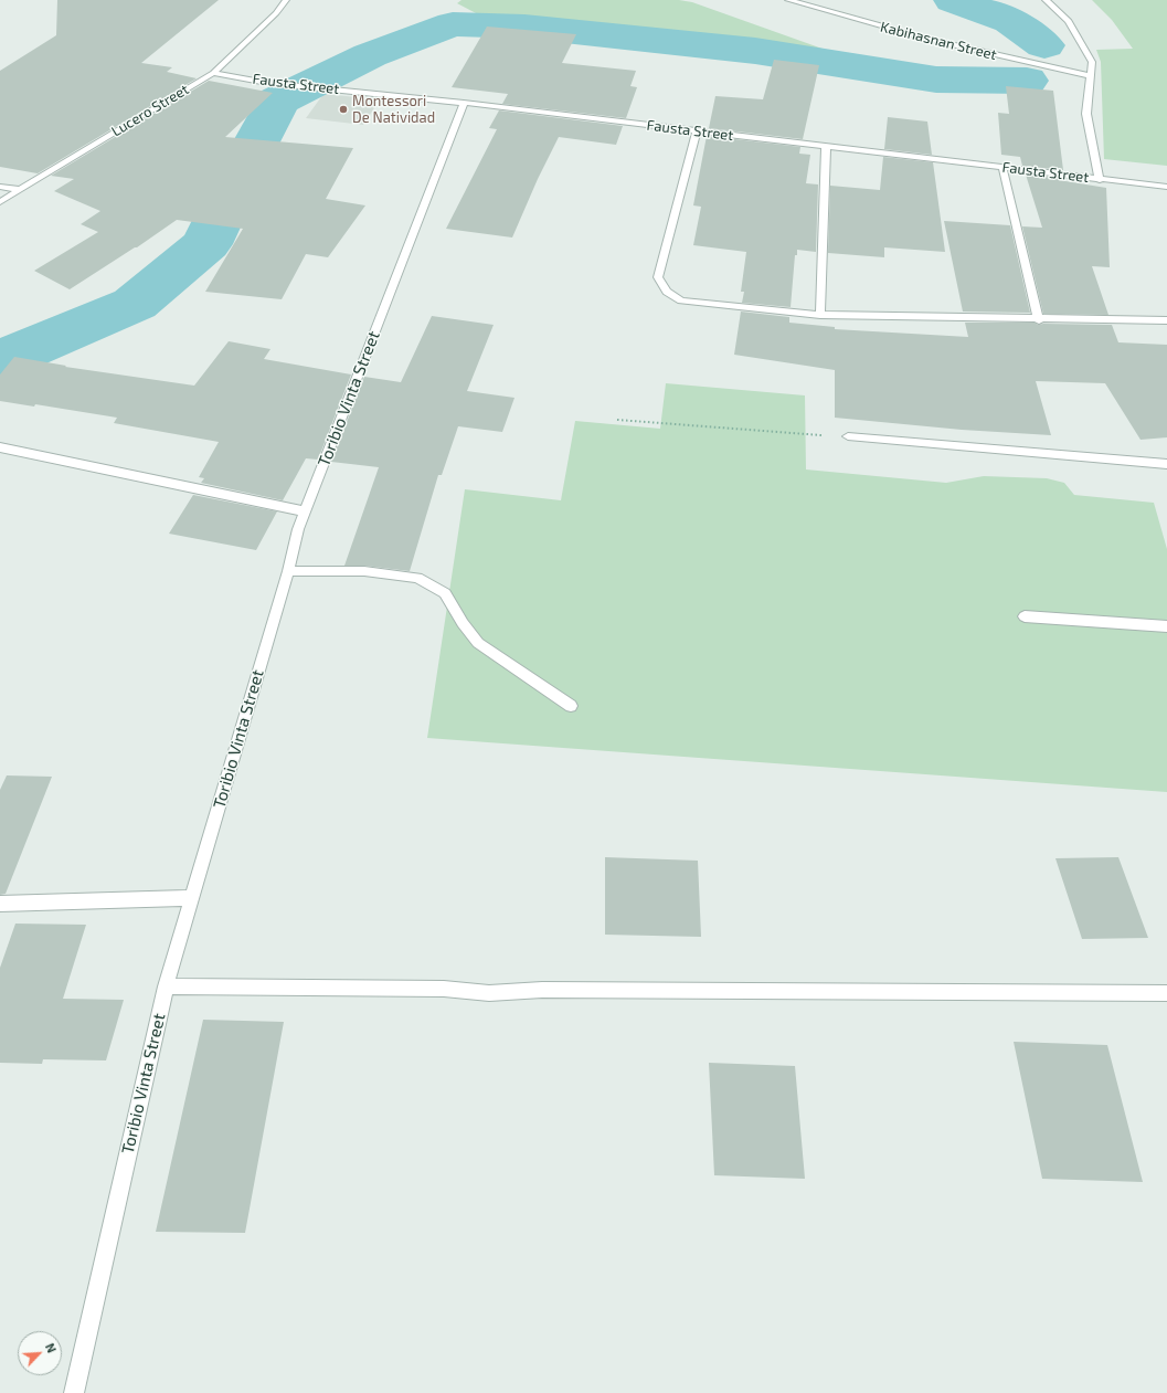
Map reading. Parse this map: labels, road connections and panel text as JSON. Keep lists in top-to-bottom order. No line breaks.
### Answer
{"streets":{"street":["Kabihasnan Street","Fausta Street","Lucero Street","Toribio Vinta Street"]},"crossings":[["Fausta Street","Lucero Street"],["Fausta Street","Toribio Vinta Street"]],"places":["Montessori De Natividad"],"north":"top right"}
